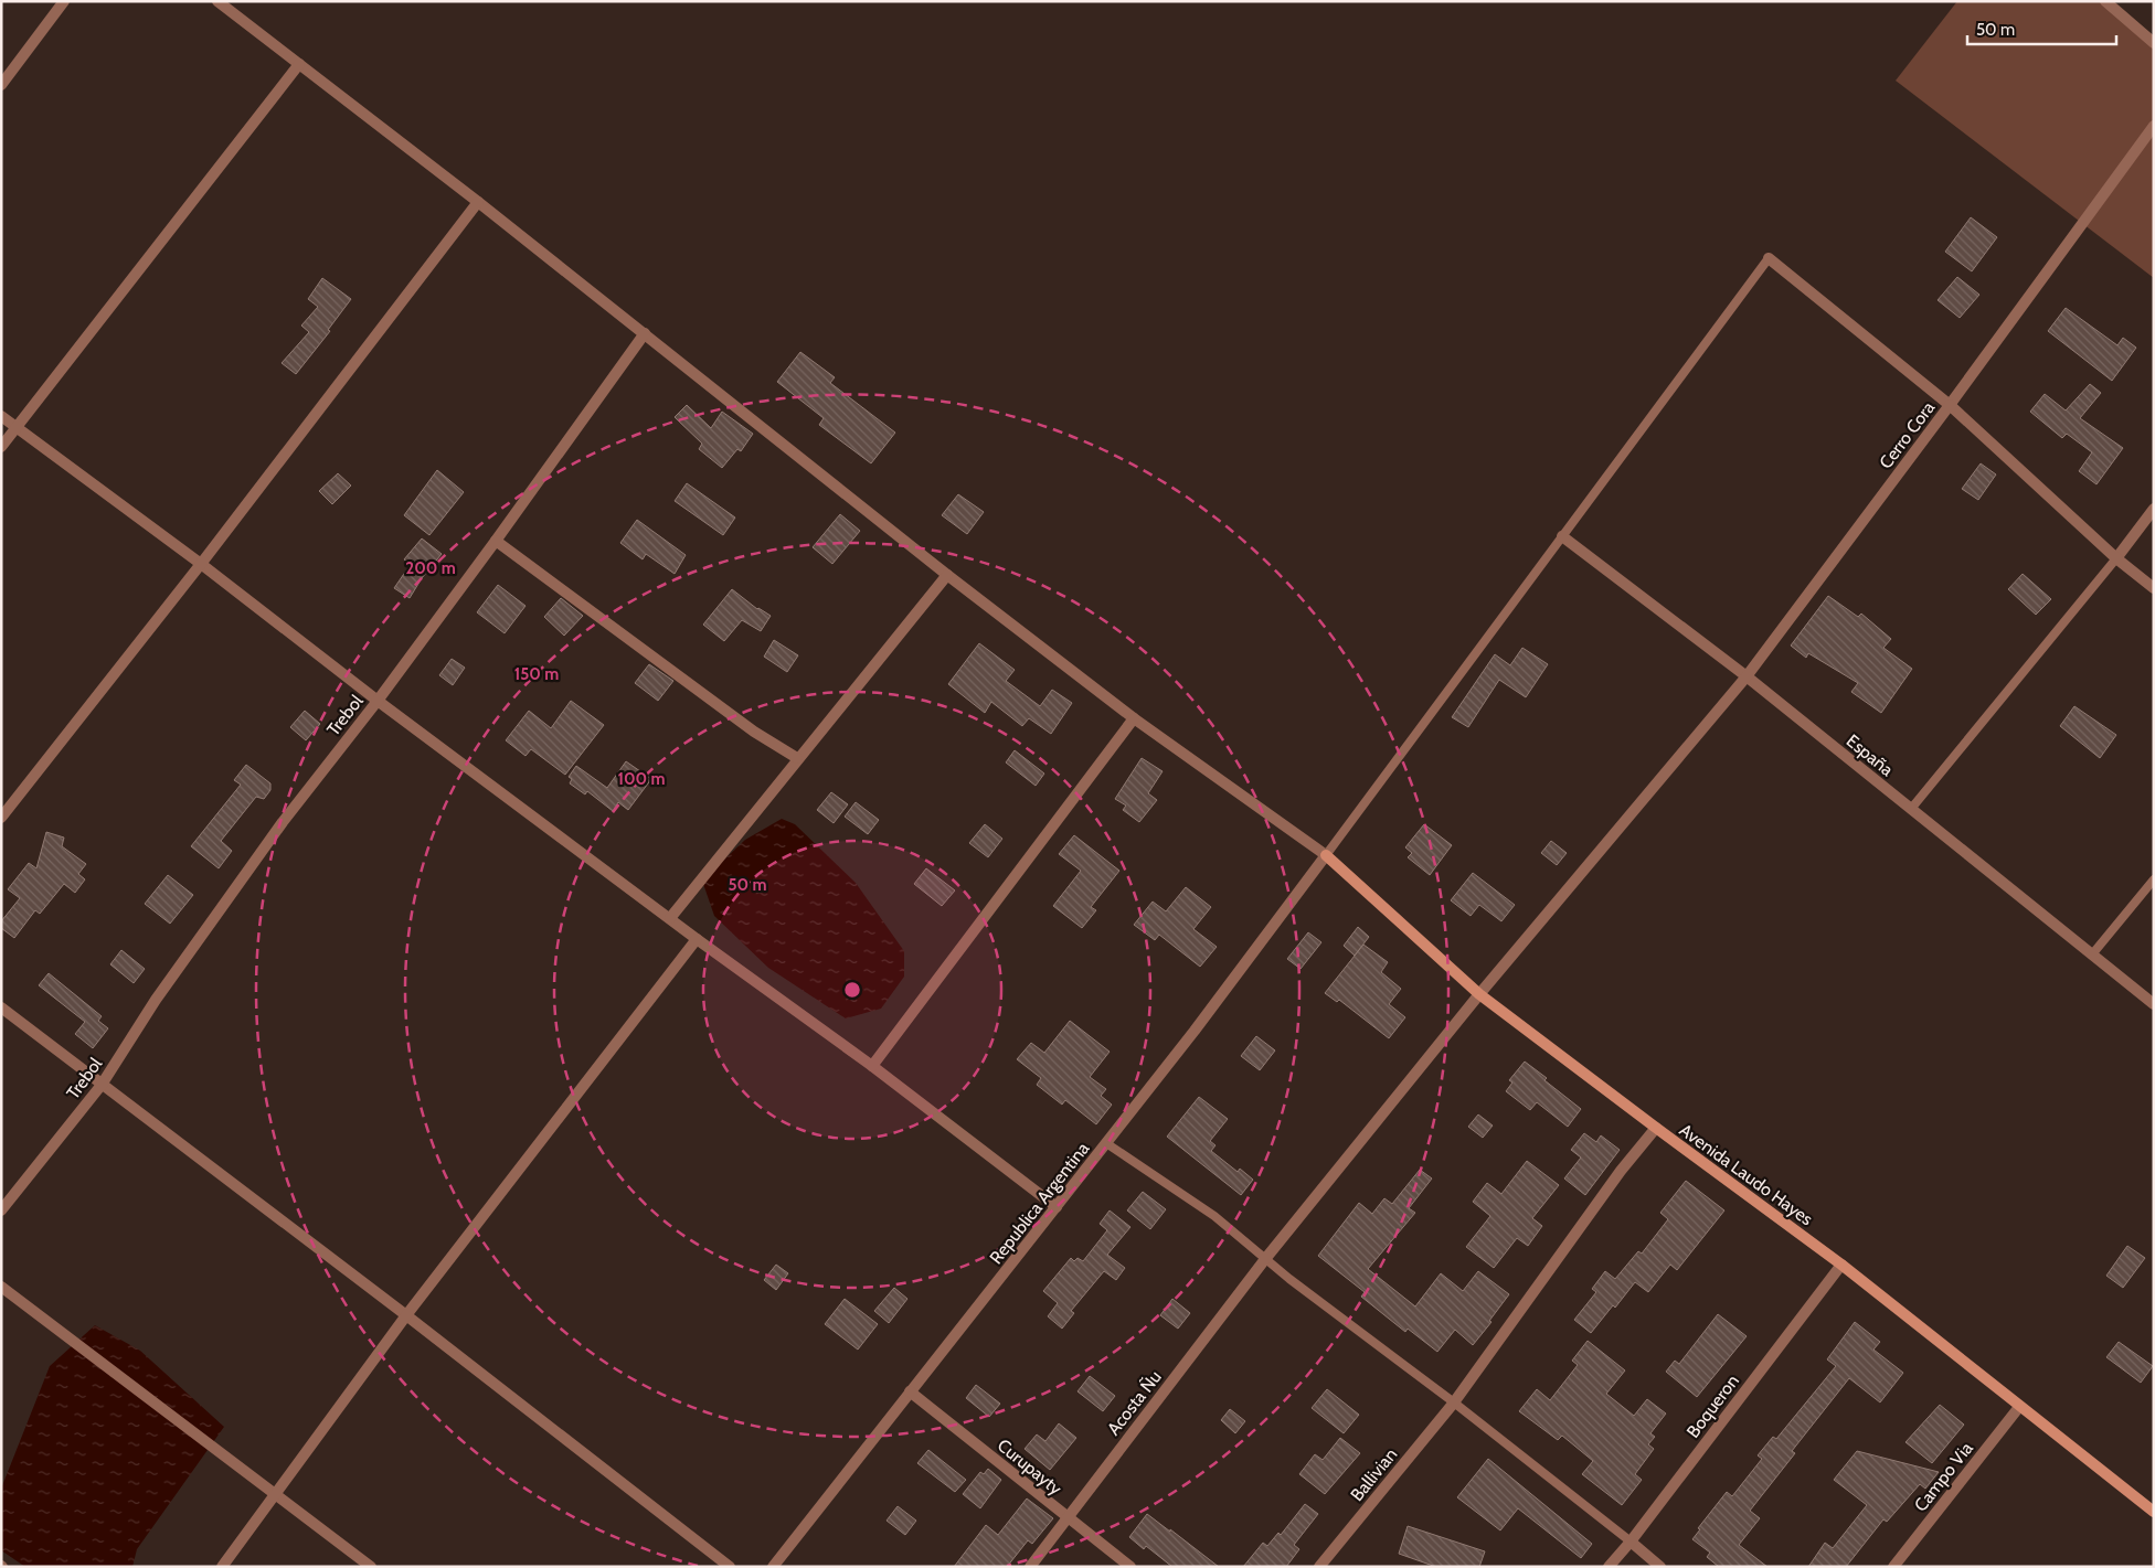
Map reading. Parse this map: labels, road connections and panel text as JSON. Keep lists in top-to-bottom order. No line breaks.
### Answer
{"streets":{"street":["Cerro Cora","Trebol","España","Avenida Laudo Hayes","Republica Argentina","Acosta Ñu","Boqueron","Curupayty","Ballivian","Campo Via"]},"crossings":[["Cerro Cora","España"],["Cerro Cora","Avenida Laudo Hayes"],["Cerro Cora","Acosta Ñu"],["Avenida Laudo Hayes","Republica Argentina"],["Avenida Laudo Hayes","Acosta Ñu"],["Avenida Laudo Hayes","Boqueron"],["Avenida Laudo Hayes","Ballivian"],["Avenida Laudo Hayes","Campo Via"],["Republica Argentina","Curupayty"],["Acosta Ñu","Curupayty"]],"scale_bar":"50 m","rings":["200 m","150 m","100 m","50 m"]}
